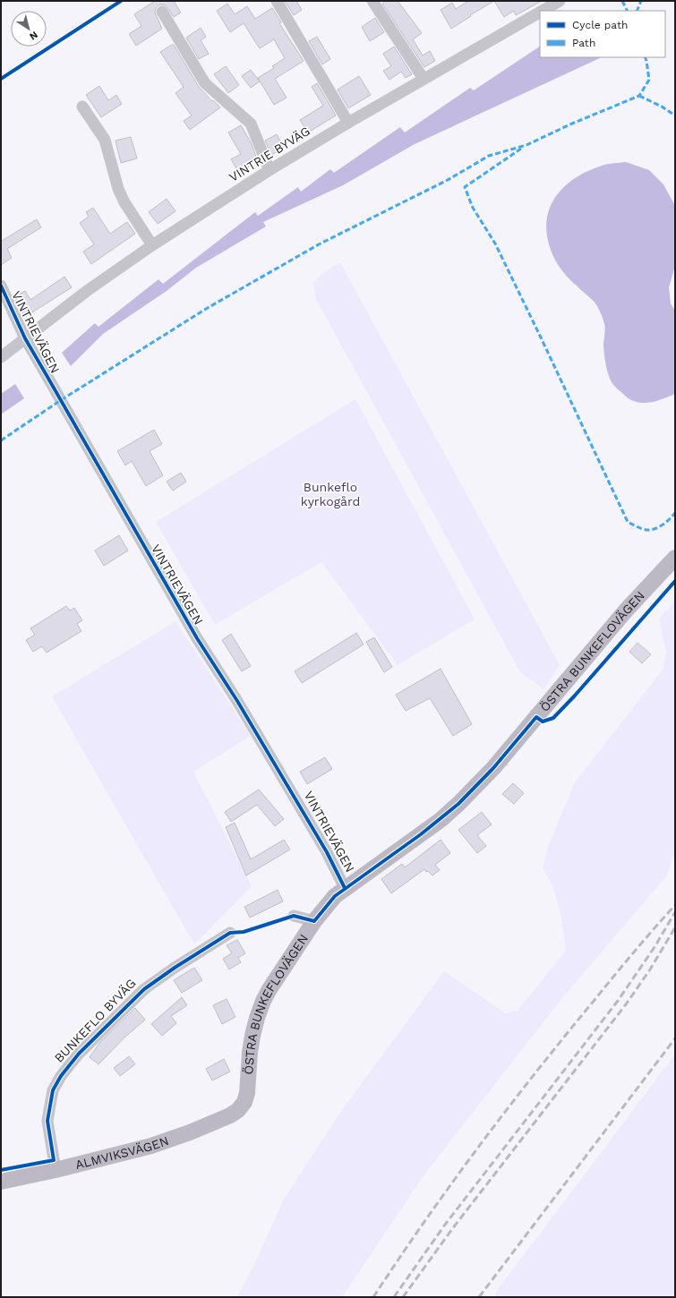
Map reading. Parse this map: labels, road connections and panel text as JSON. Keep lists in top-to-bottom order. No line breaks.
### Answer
{"streets":{"street":["VINTRIE BYVÄG","VINTRIEVÄGEN","ÖSTRA BUNKEFLOVÄGEN","BUNKEFLO BYVÄG","ALMVIKSVÄGEN"]},"crossings":[["VINTRIE BYVÄG","VINTRIEVÄGEN"],["VINTRIEVÄGEN","ÖSTRA BUNKEFLOVÄGEN"],["ÖSTRA BUNKEFLOVÄGEN","ALMVIKSVÄGEN"],["BUNKEFLO BYVÄG","ALMVIKSVÄGEN"]],"parks":["Bunkeflo kyrkogård"],"legend":["Cycle path","Path"],"north":"bottom right"}
